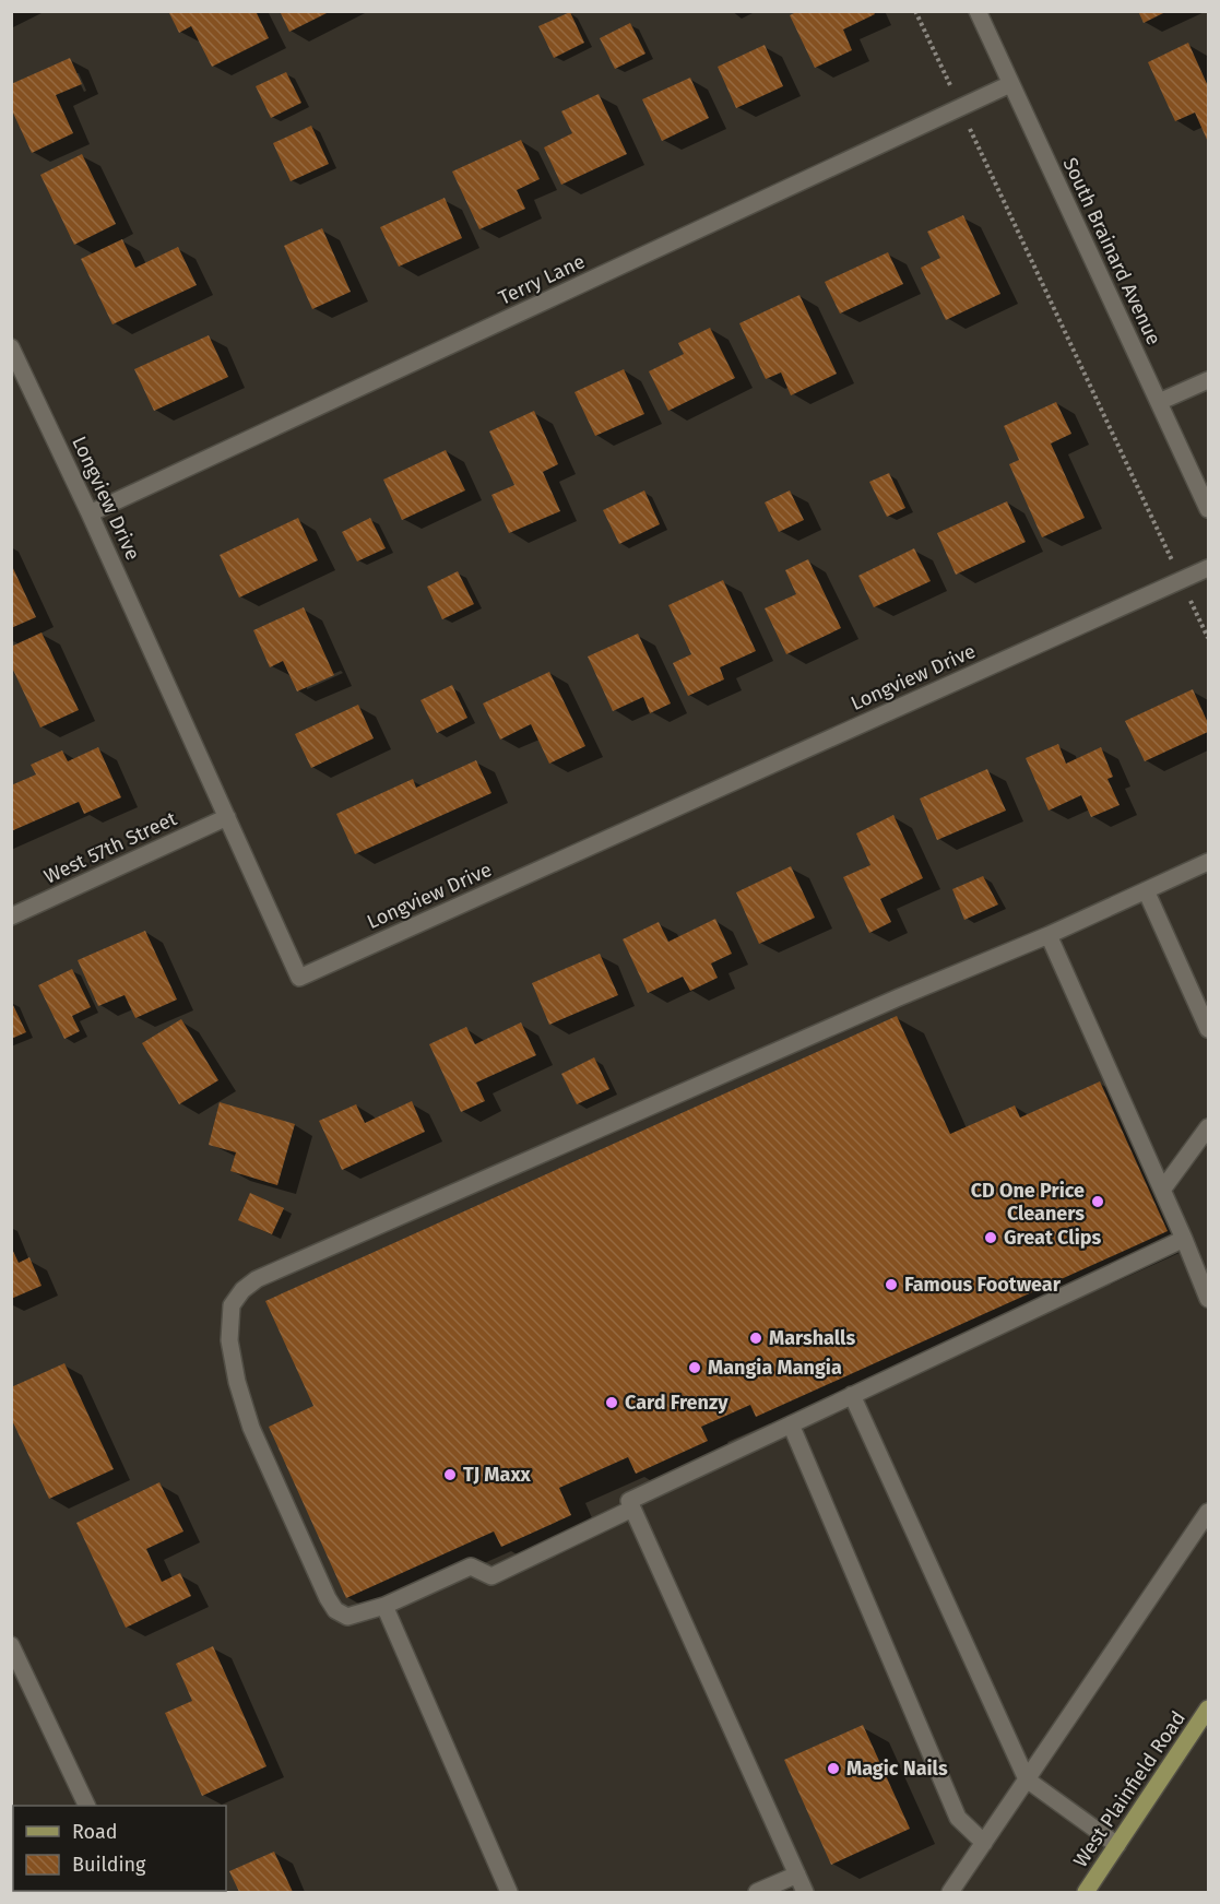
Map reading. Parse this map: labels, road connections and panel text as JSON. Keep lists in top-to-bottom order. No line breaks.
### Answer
{"streets":{"main road":["West Plainfield Road"],"street":["South Brainard Avenue","Terry Lane","Longview Drive","West 57th Street"]},"crossings":[["South Brainard Avenue","Terry Lane"],["Terry Lane","Longview Drive"],["Longview Drive","West 57th Street"]],"places":["CD One Price Cleaners","Great Clips","Famous Footwear","Marshalls","Mangia Mangia","Card Frenzy","TJ Maxx","Magic Nails"],"legend":["Road","Building"]}
